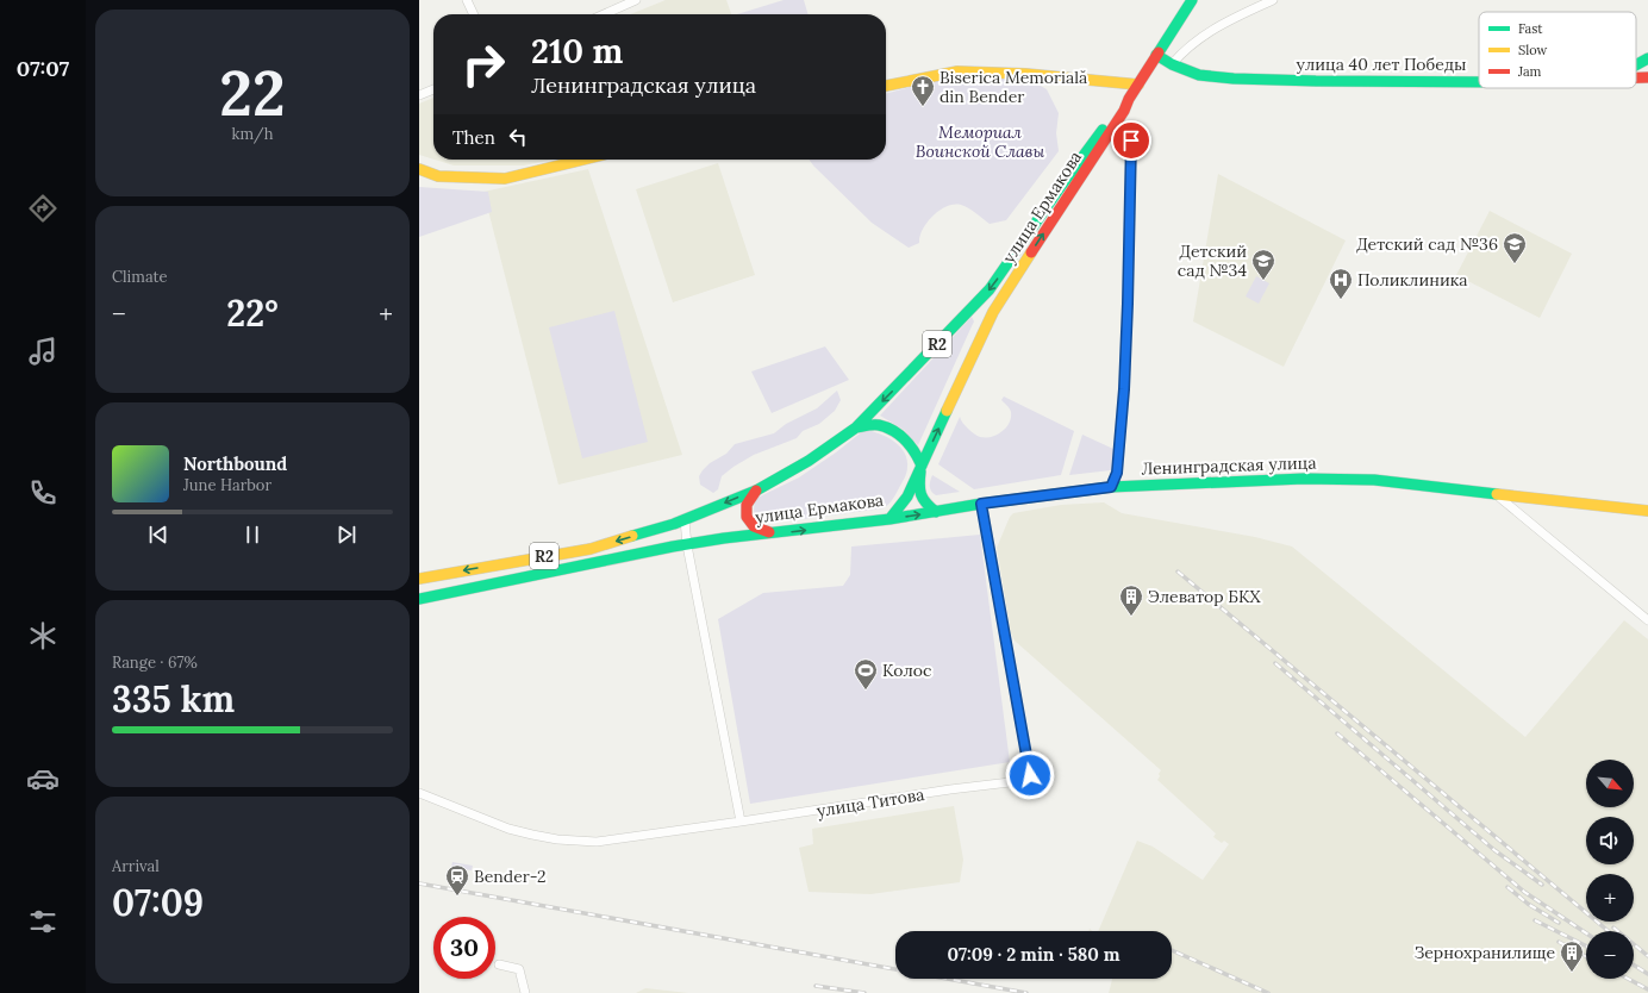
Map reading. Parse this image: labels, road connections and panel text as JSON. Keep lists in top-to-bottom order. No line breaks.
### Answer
{"streets":{"main road":["улица 40 лет Победы","улица Ермакова","R2","Ленинградская улица"],"street":["улица Титова"]},"crossings":[["улица 40 лет Победы","улица Ермакова"],["улица Ермакова","Ленинградская улица"],["Ленинградская улица","улица Титова"]],"parks":["Мемориал Воинской Славы"],"places":{"church":["Biserica Memorială din Bender"],"school or university":["Детский сад №36","Детский сад №34"],"hospital":["Поликлиника"],"building":["Элеватор БКХ","Зернохранилище"],"sports":["Колос"],"station":["Bender-2"]},"legend":["Fast","Slow","Jam"],"north":"bottom right","page":{"tabs":"07:07","tile":[["22","km/h"],"Climate",["Range · 67%","335 km"],["Arrival","07:09"]],"turn":["210 m","Ленинградская улица"],"then":"Then","heat":["−","22°","+"],"song":["Northbound","June Harbor"],"map_buttons":["+","−"],"limit":"30","trip":"07:09 · 2 min · 580 m"}}
